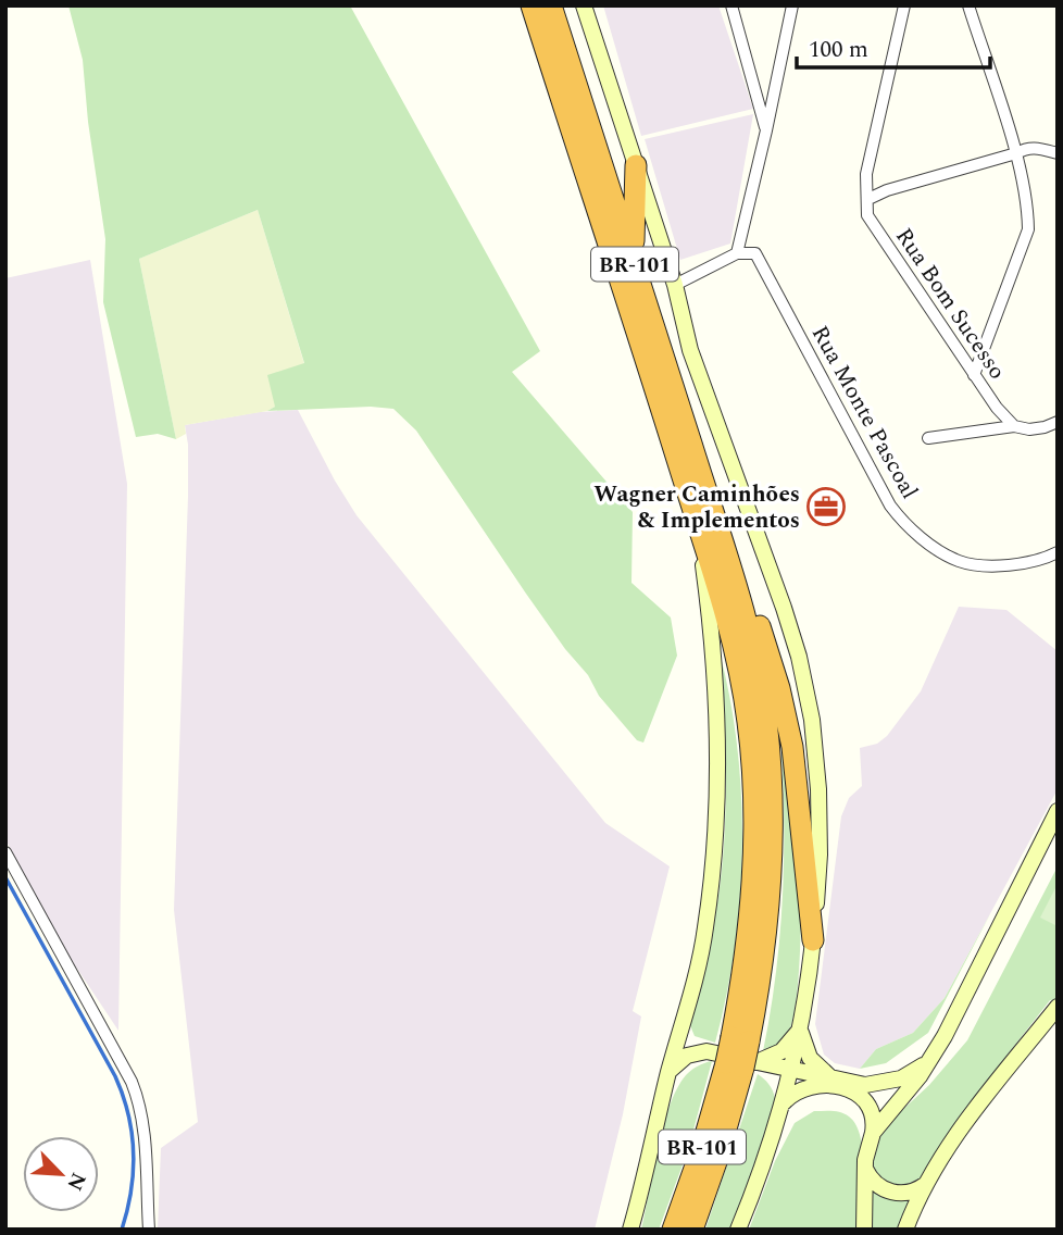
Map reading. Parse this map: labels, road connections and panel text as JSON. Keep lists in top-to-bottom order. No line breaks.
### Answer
{"streets":{"highway":["BR-101"],"street":["Rua Bom Sucesso","Rua Monte Pascoal"]},"places":{"office":["Wagner Caminhões & Implementos"]},"scale_bar":"100 m","north":"bottom right"}
